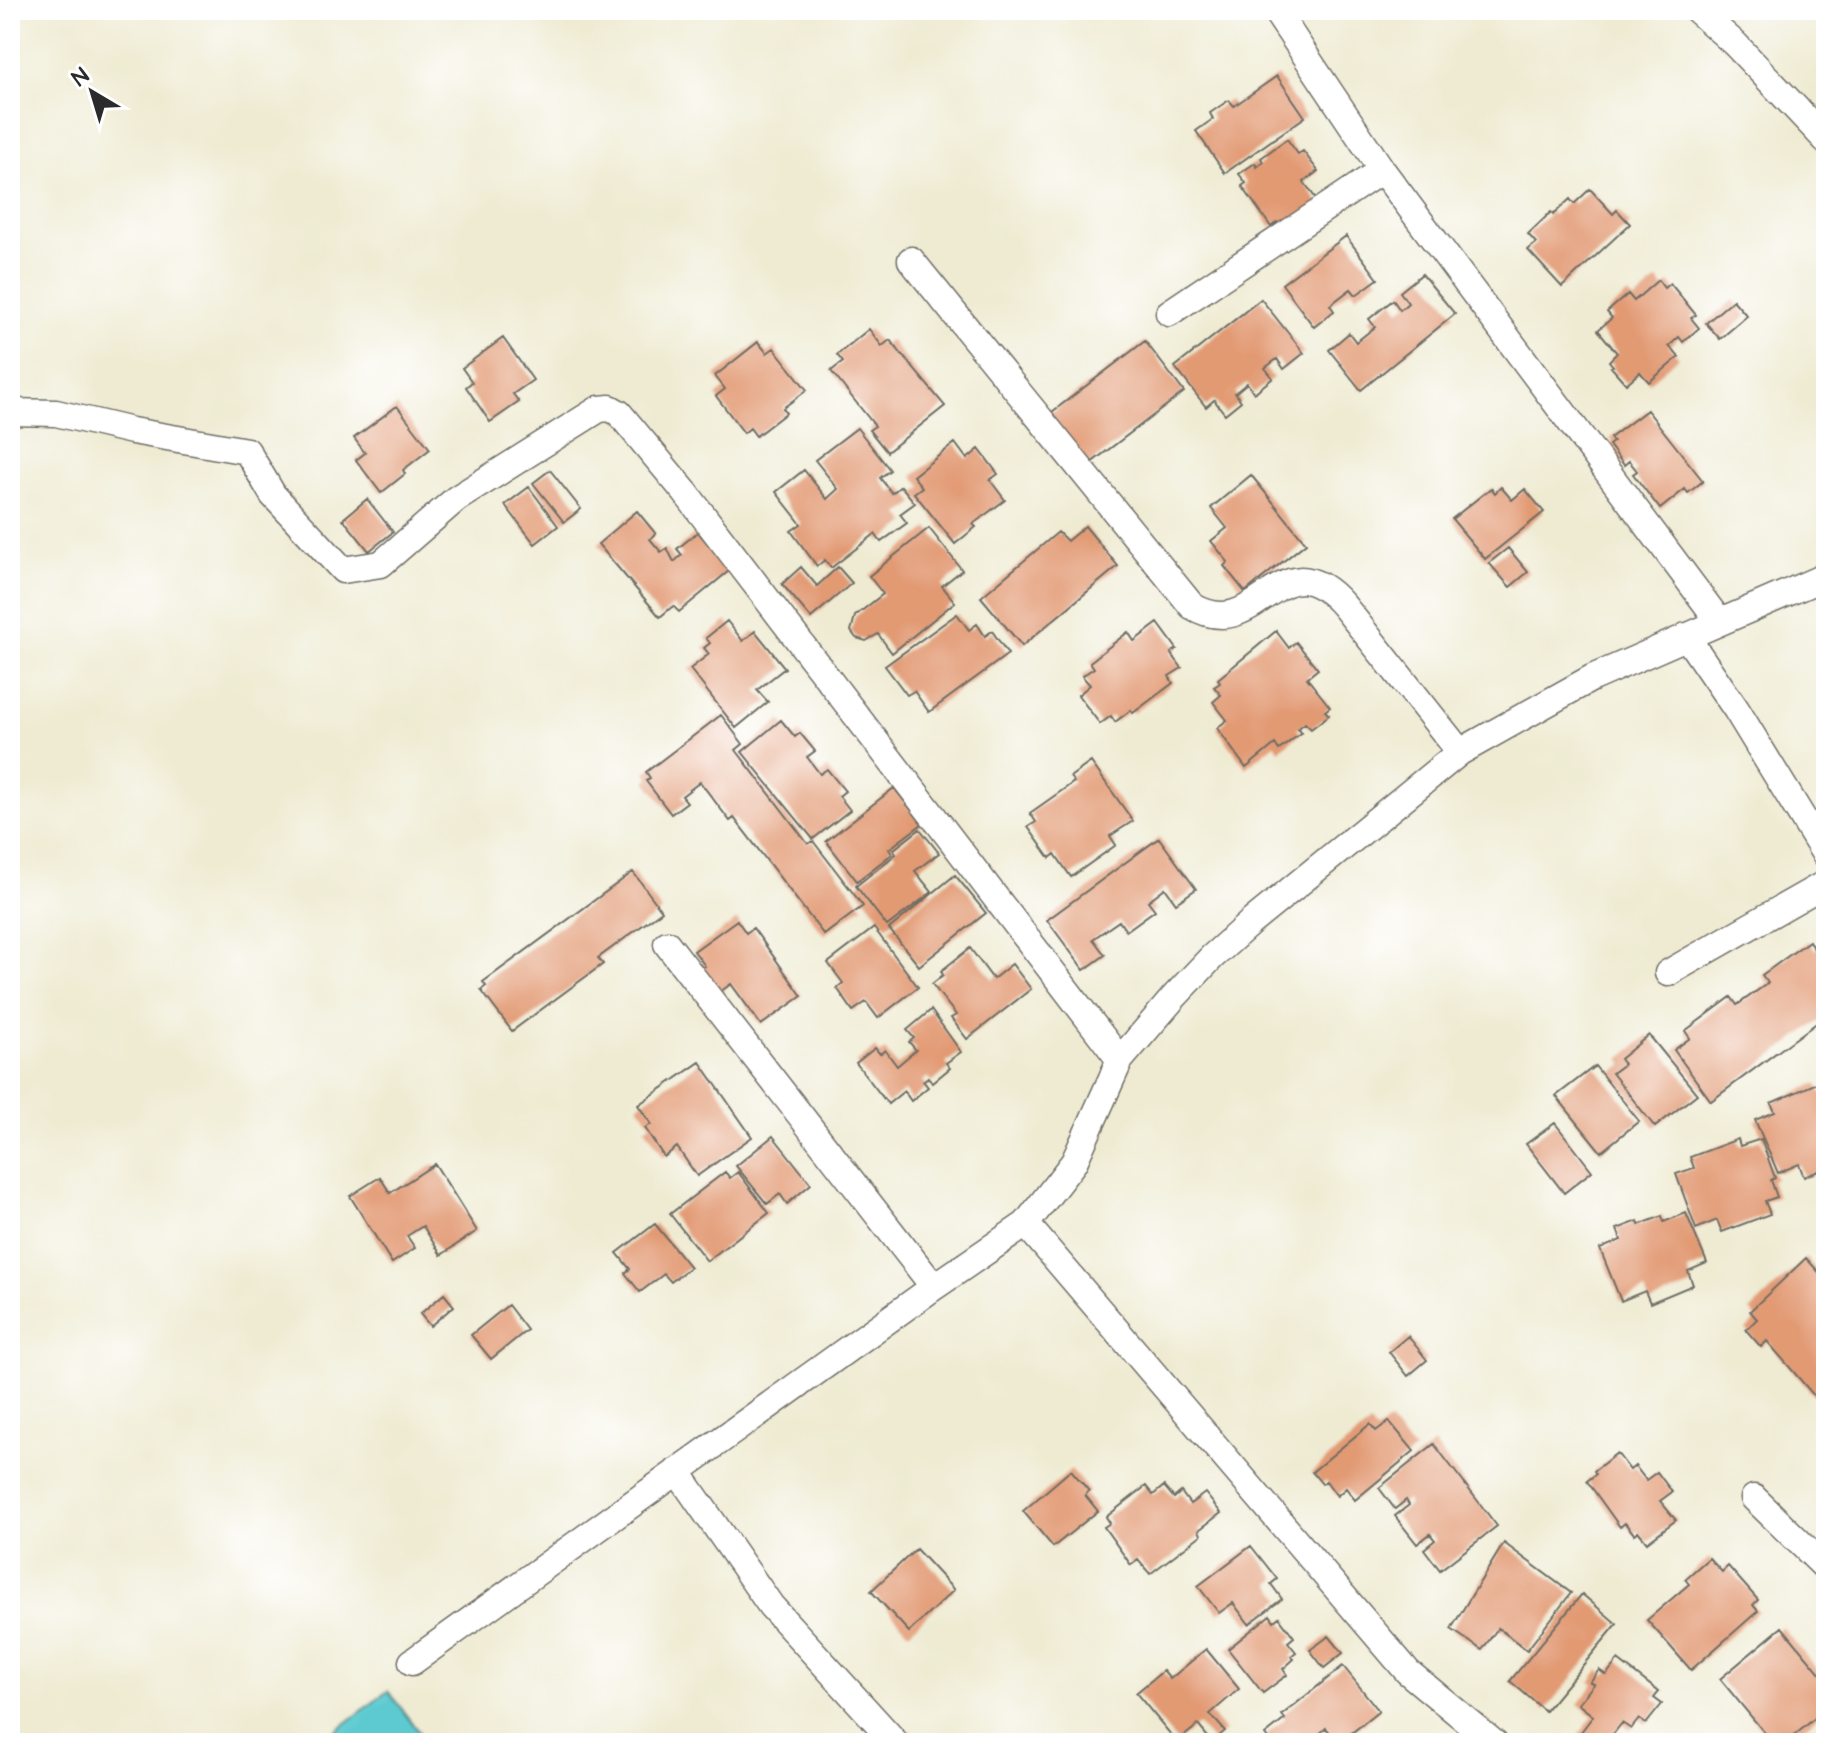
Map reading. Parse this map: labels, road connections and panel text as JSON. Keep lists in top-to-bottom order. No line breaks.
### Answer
{"north":"top left"}
